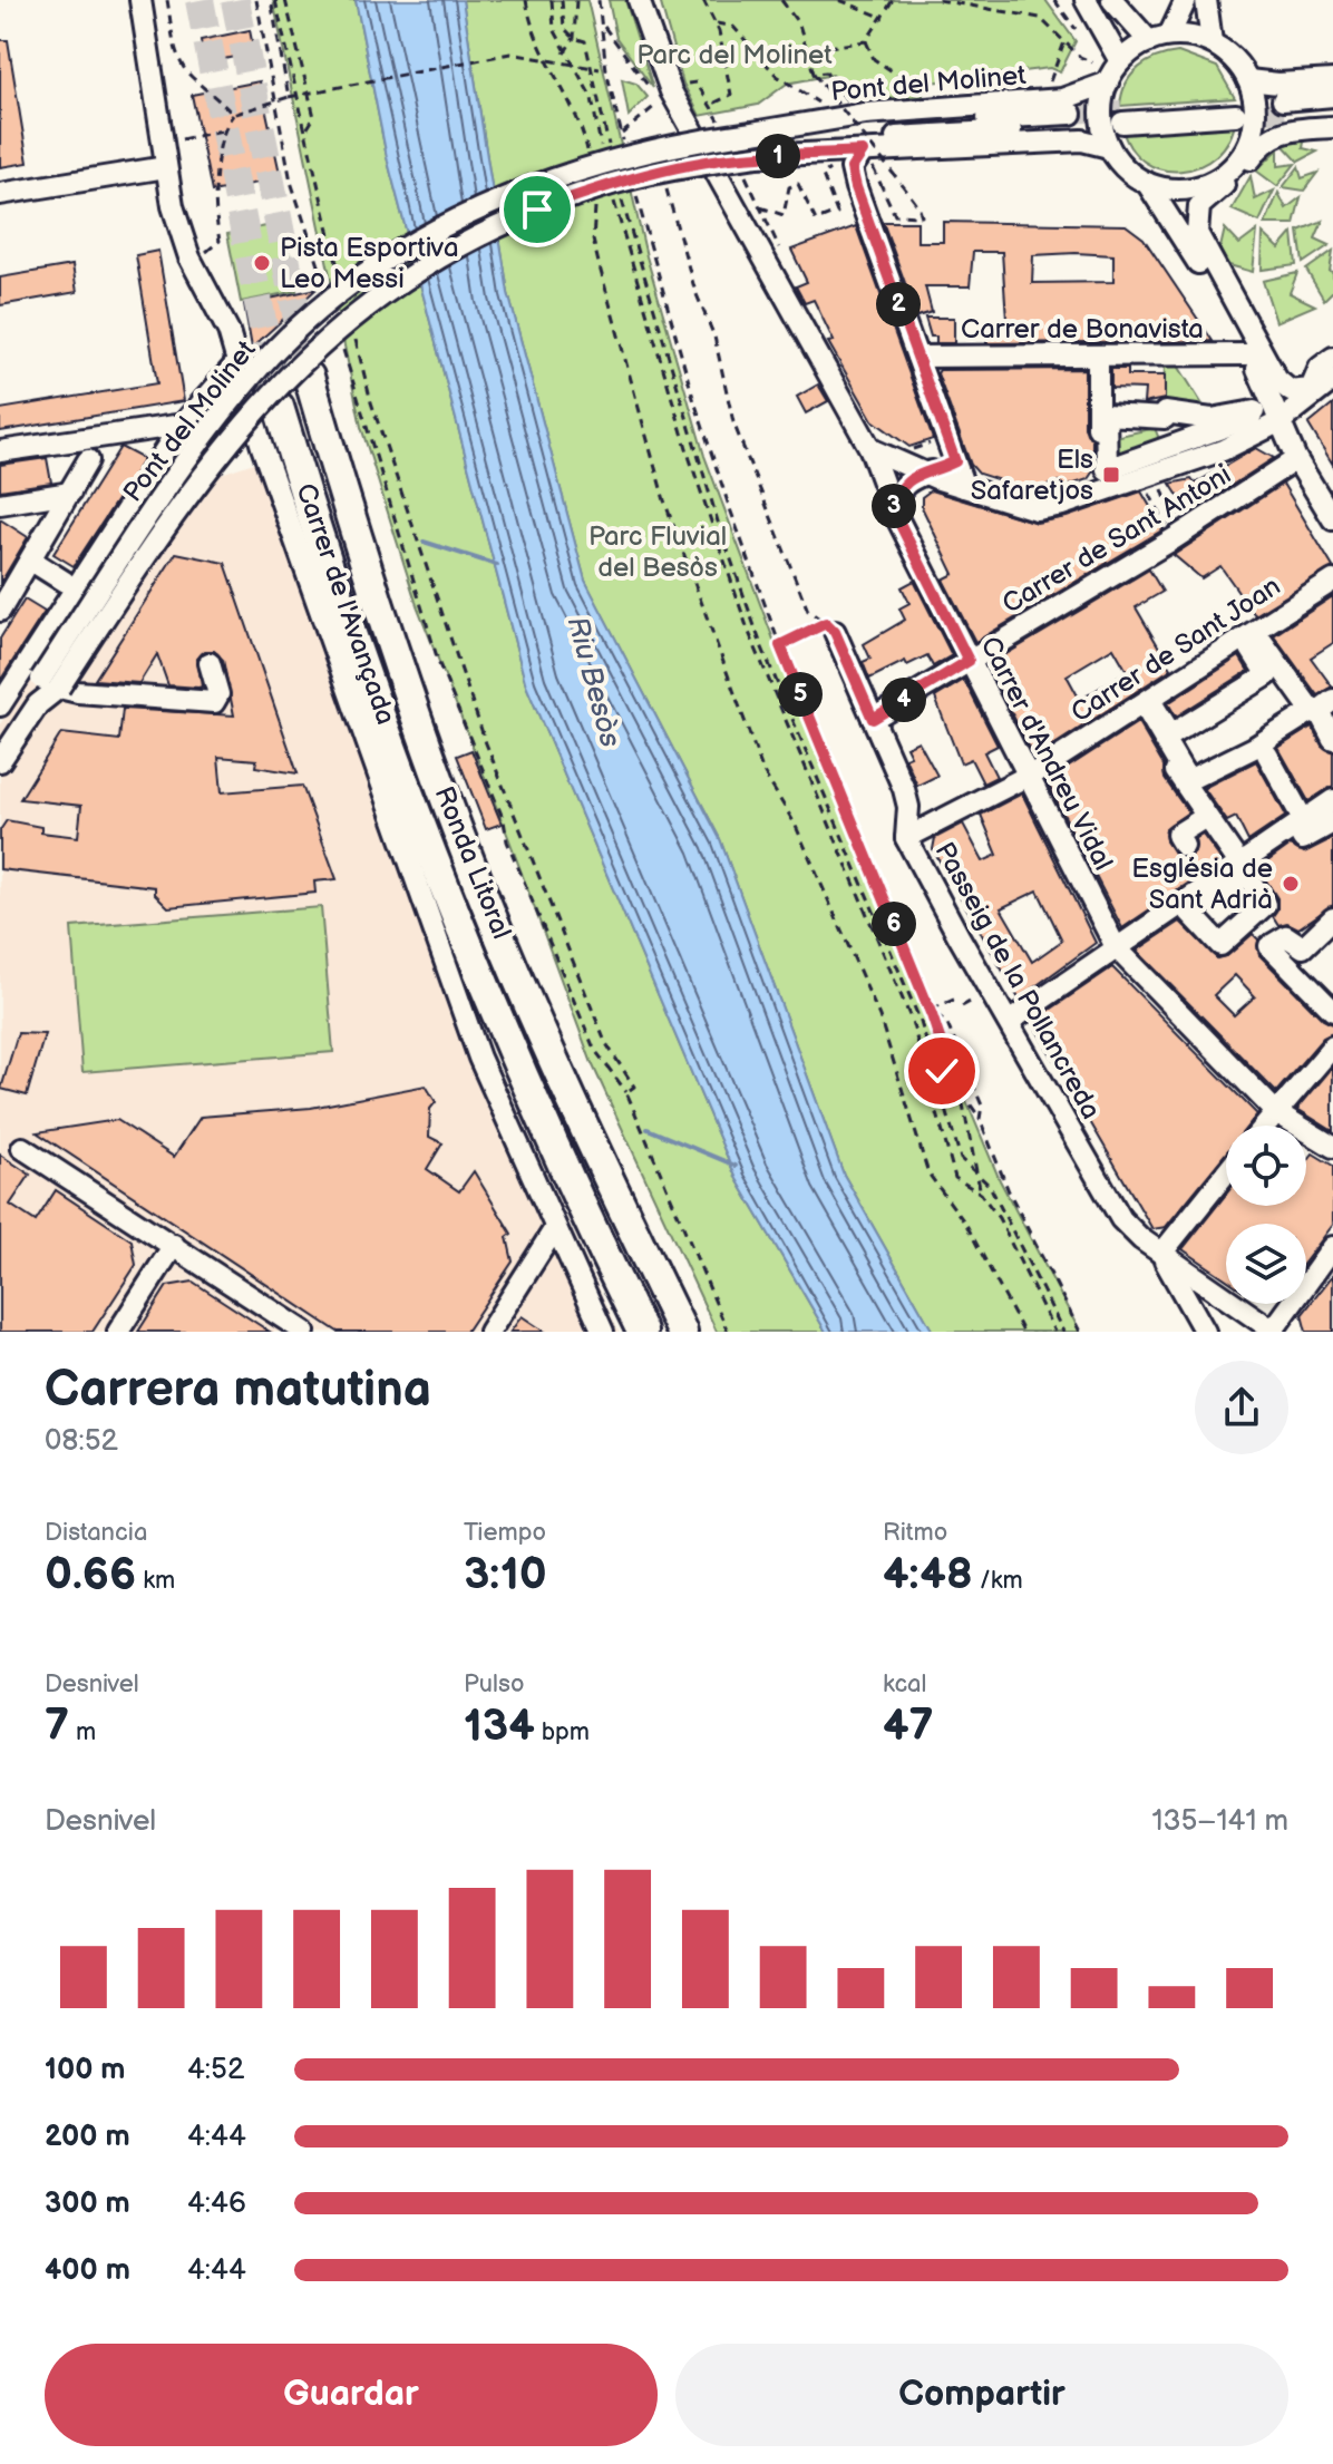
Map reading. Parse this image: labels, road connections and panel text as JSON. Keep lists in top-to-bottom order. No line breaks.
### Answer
{"streets":{"highway":["Ronda Litoral"],"street":["Pont del Molinet","Carrer de Bonavista","Carrer de Sant Antoni","Carrer de l'Avançada","Carrer de Sant Joan","Carrer d'Andreu Vidal","Passeig de la Pollancreda"]},"crossings":[["Carrer de Sant Antoni","Carrer d'Andreu Vidal"],["Carrer de Sant Antoni","Passeig de la Pollancreda"],["Carrer de Sant Joan","Carrer d'Andreu Vidal"],["Carrer de Sant Joan","Passeig de la Pollancreda"]],"water":["Riu Besòs"],"parks":["Parc del Molinet","Parc Fluvial del Besòs"],"places":{"other":["Pista Esportiva Leo Messi","Església de Sant Adrià"],"transit":["Els Safaretjos"]},"page":{"pins":["1","2","3","5","4","6"],"heading":["Carrera matutina","08:52"],"stats":[["Distancia","0.66 km"],["Tiempo","3:10"],["Ritmo","4:48 /km"],["Desnivel","7 m"],["Pulso","134 bpm"],["kcal","47"]],"chart":["Desnivel","135–141 m"],"list":[{"name":"100 m","note":"4:52"},{"name":"200 m","note":"4:44"},{"name":"300 m","note":"4:46"},{"name":"400 m","note":"4:44"}],"buttons":["Guardar","Compartir"]}}
